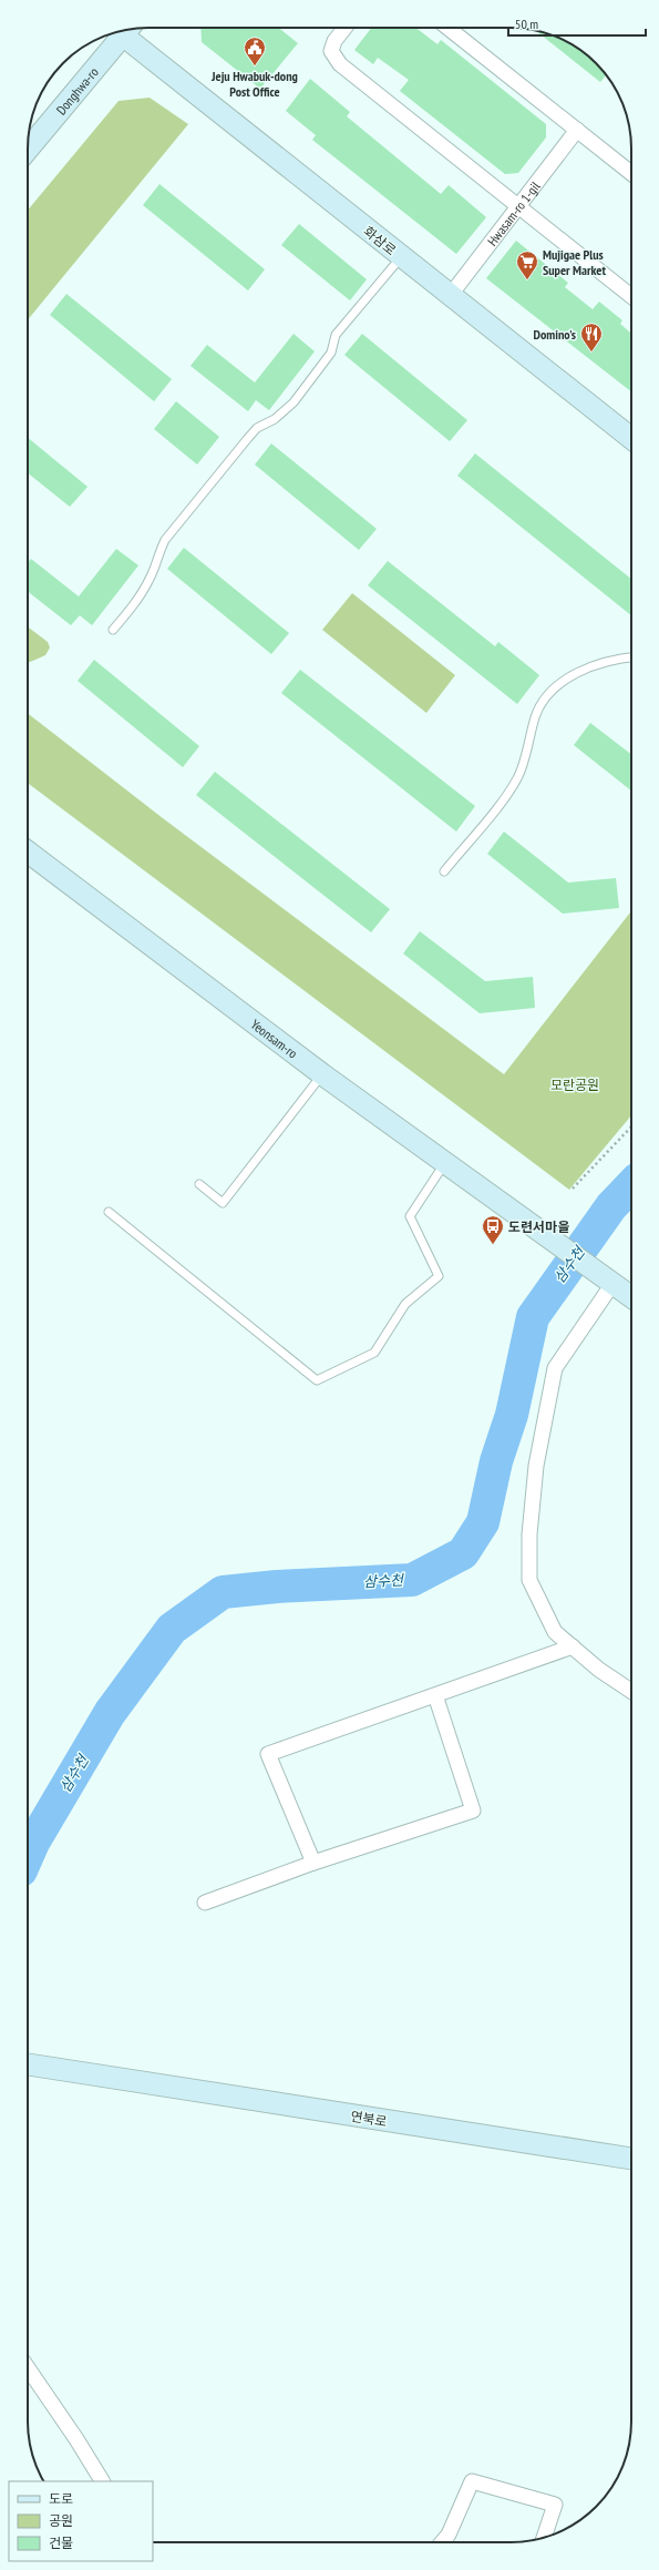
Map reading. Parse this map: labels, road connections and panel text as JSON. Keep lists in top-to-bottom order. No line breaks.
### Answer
{"streets":{"main road":["Donghwa-ro","화삼로","Yeonsam-ro","연북로"],"street":["Hwasam-ro 1-gil"]},"crossings":[["Hwasam-ro 1-gil","화삼로"]],"water":["삼수천"],"parks":["모란공원"],"places":{"public building":["Jeju Hwabuk-dong Post Office"],"supermarket":["Mujigae Plus Super Market"],"restaurant":["Domino's"],"bus stop":["도련서마을"]},"legend":["도로","공원","건물"],"scale_bar":"50 m"}
